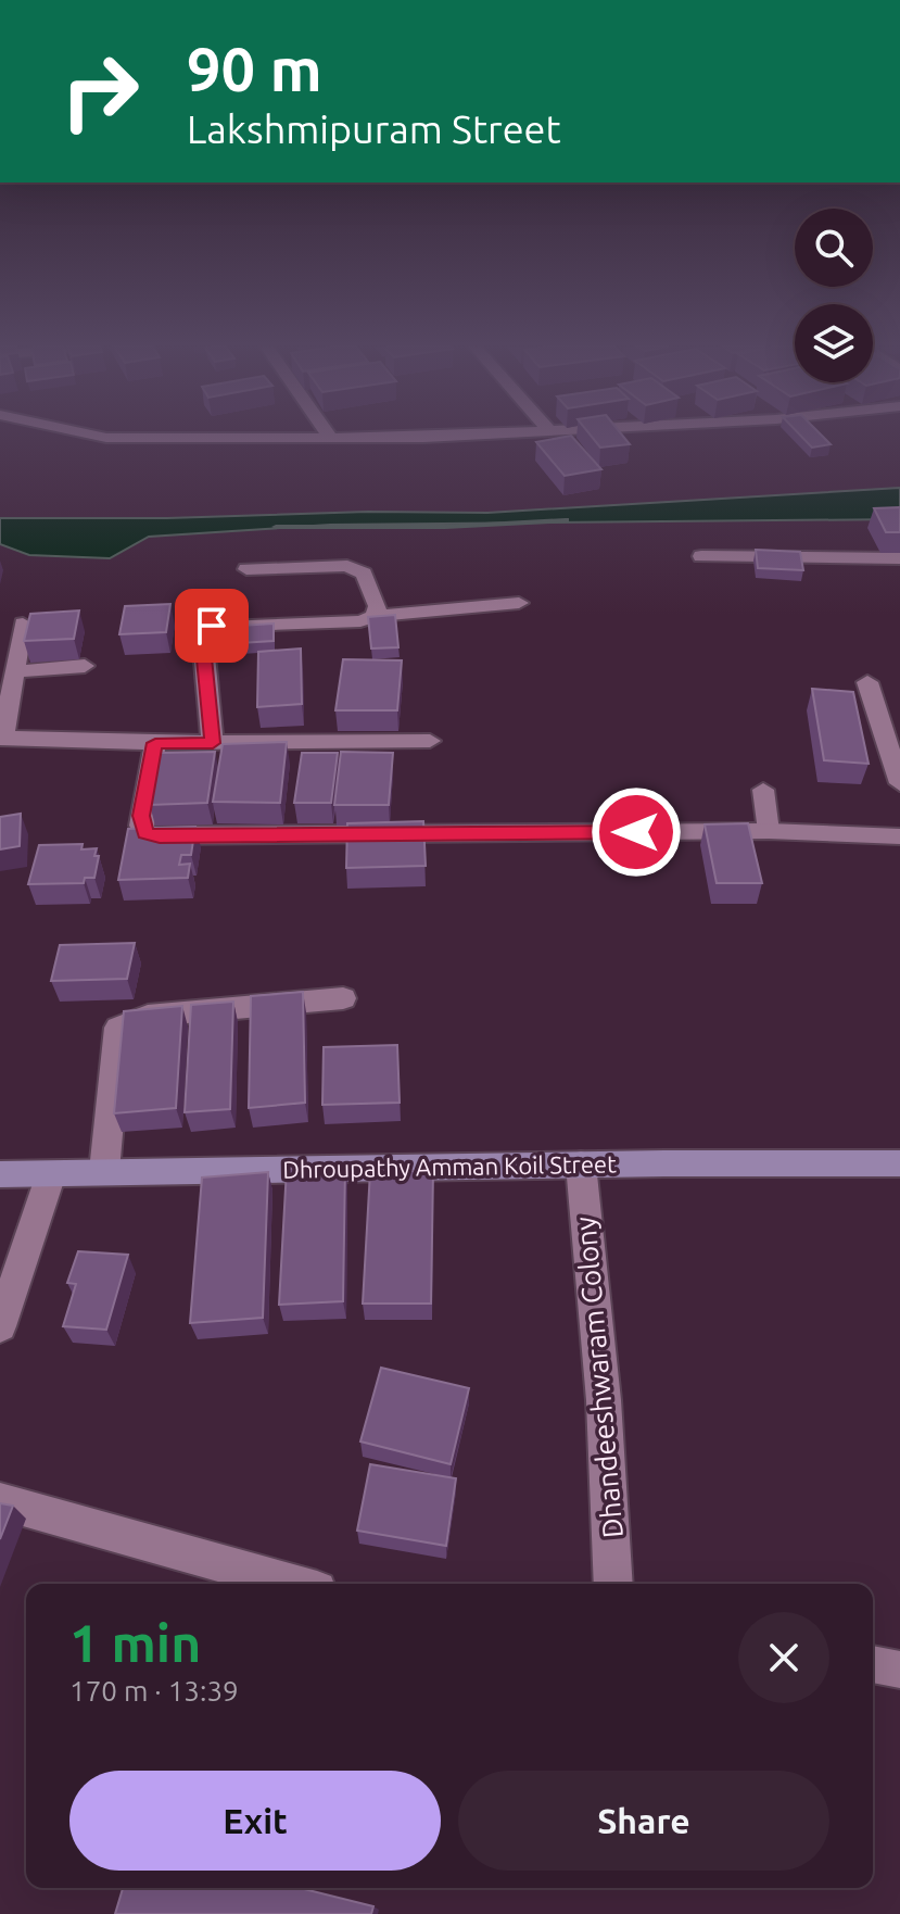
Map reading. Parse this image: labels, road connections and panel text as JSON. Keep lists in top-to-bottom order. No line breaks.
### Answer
{"streets":{"street":["Dhroupathy Amman Koil Street","Dhandeeshwaram Colony"]},"crossings":[["Dhroupathy Amman Koil Street","Dhandeeshwaram Colony"]],"page":{"turn":["90 m","Lakshmipuram Street"],"heading":["1 min","170 m · 13:39"],"buttons":["Exit","Share"]}}
